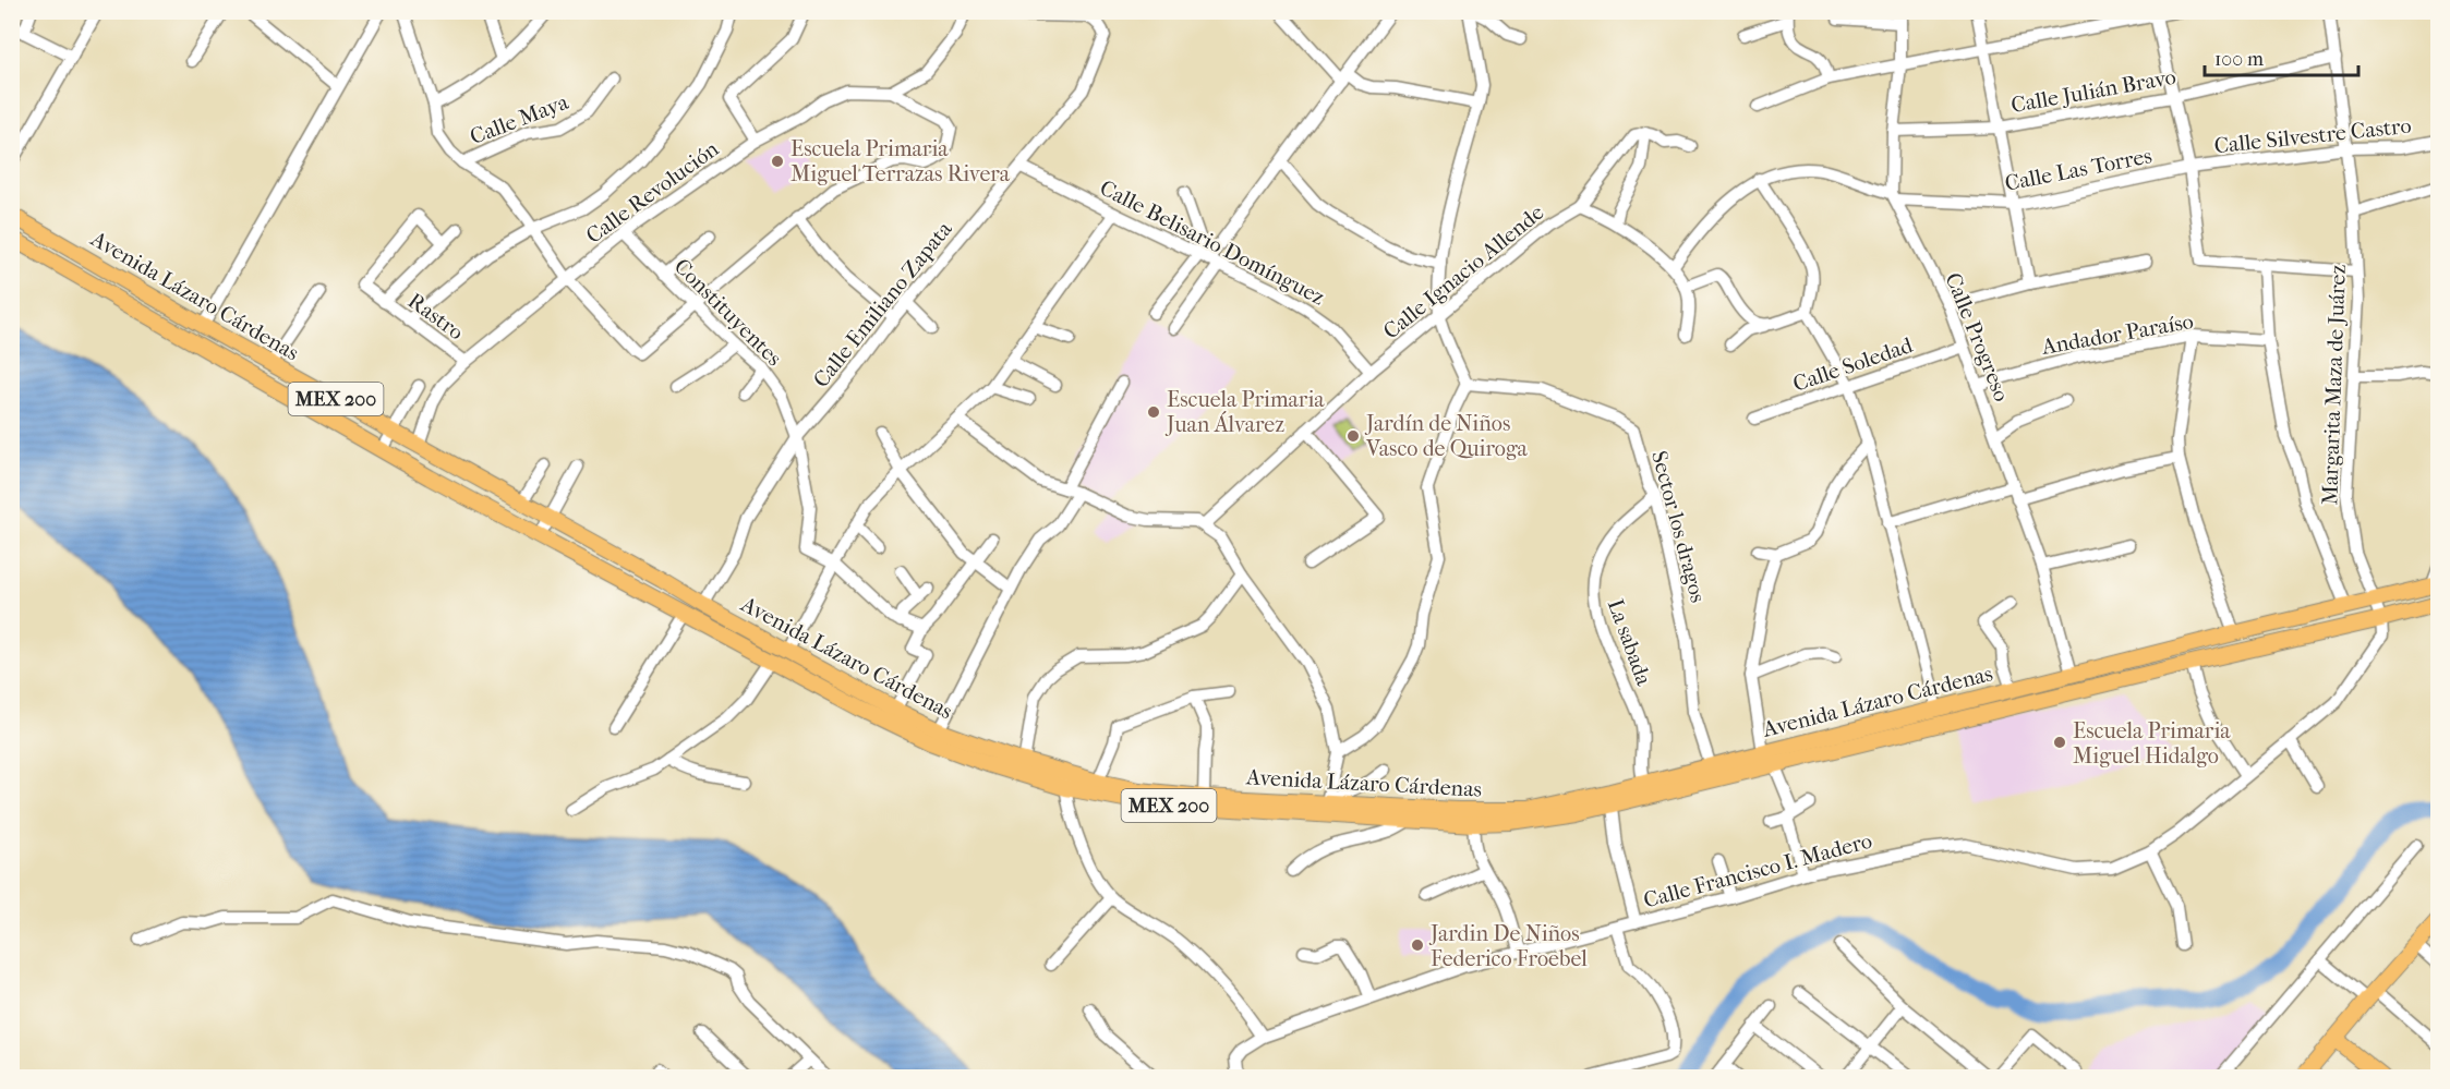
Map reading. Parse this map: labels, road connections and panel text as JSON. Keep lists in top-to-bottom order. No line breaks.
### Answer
{"streets":{"main road":["Avenida Lázaro Cárdenas","MEX 200"],"street":["Calle Julián Bravo","Calle Maya","Calle Silvestre Castro","Calle Las Torres","Calle Revolución","Calle Belisario Domínguez","Calle Ignacio Allende","Calle Emiliano Zapata","Constituyentes","Rastro","Andador Paraíso","Calle Progreso","Calle Soledad","Margarita Maza de Juárez","Sector los dragos","La sabada","Calle Francisco I. Madero"]},"crossings":[["Calle Julián Bravo","Calle Progreso"],["Calle Julián Bravo","Margarita Maza de Juárez"],["Calle Silvestre Castro","Calle Las Torres"],["Calle Silvestre Castro","Margarita Maza de Juárez"],["Calle Las Torres","Calle Progreso"],["Calle Revolución","Avenida Lázaro Cárdenas"],["Calle Revolución","Constituyentes"],["Calle Revolución","Rastro"],["Calle Belisario Domínguez","Calle Ignacio Allende"],["Calle Belisario Domínguez","Calle Emiliano Zapata"],["Avenida Lázaro Cárdenas","Calle Emiliano Zapata"],["Avenida Lázaro Cárdenas","Calle Progreso"],["Avenida Lázaro Cárdenas","Margarita Maza de Juárez"],["Avenida Lázaro Cárdenas","Sector los dragos"],["Avenida Lázaro Cárdenas","La sabada"],["Avenida Lázaro Cárdenas","Calle Francisco I. Madero"],["Calle Emiliano Zapata","Constituyentes"],["Andador Paraíso","Calle Progreso"],["Calle Progreso","Calle Soledad"],["Margarita Maza de Juárez","Calle Francisco I. Madero"],["Sector los dragos","La sabada"]],"places":["Escuela Primaria Miguel Terrazas Rivera","Escuela Primaria Juan Álvarez","Jardín de Niños Vasco de Quiroga","Escuela Primaria Miguel Hidalgo","Jardin De Niños Federico Froebel"],"scale_bar":"100 m"}
